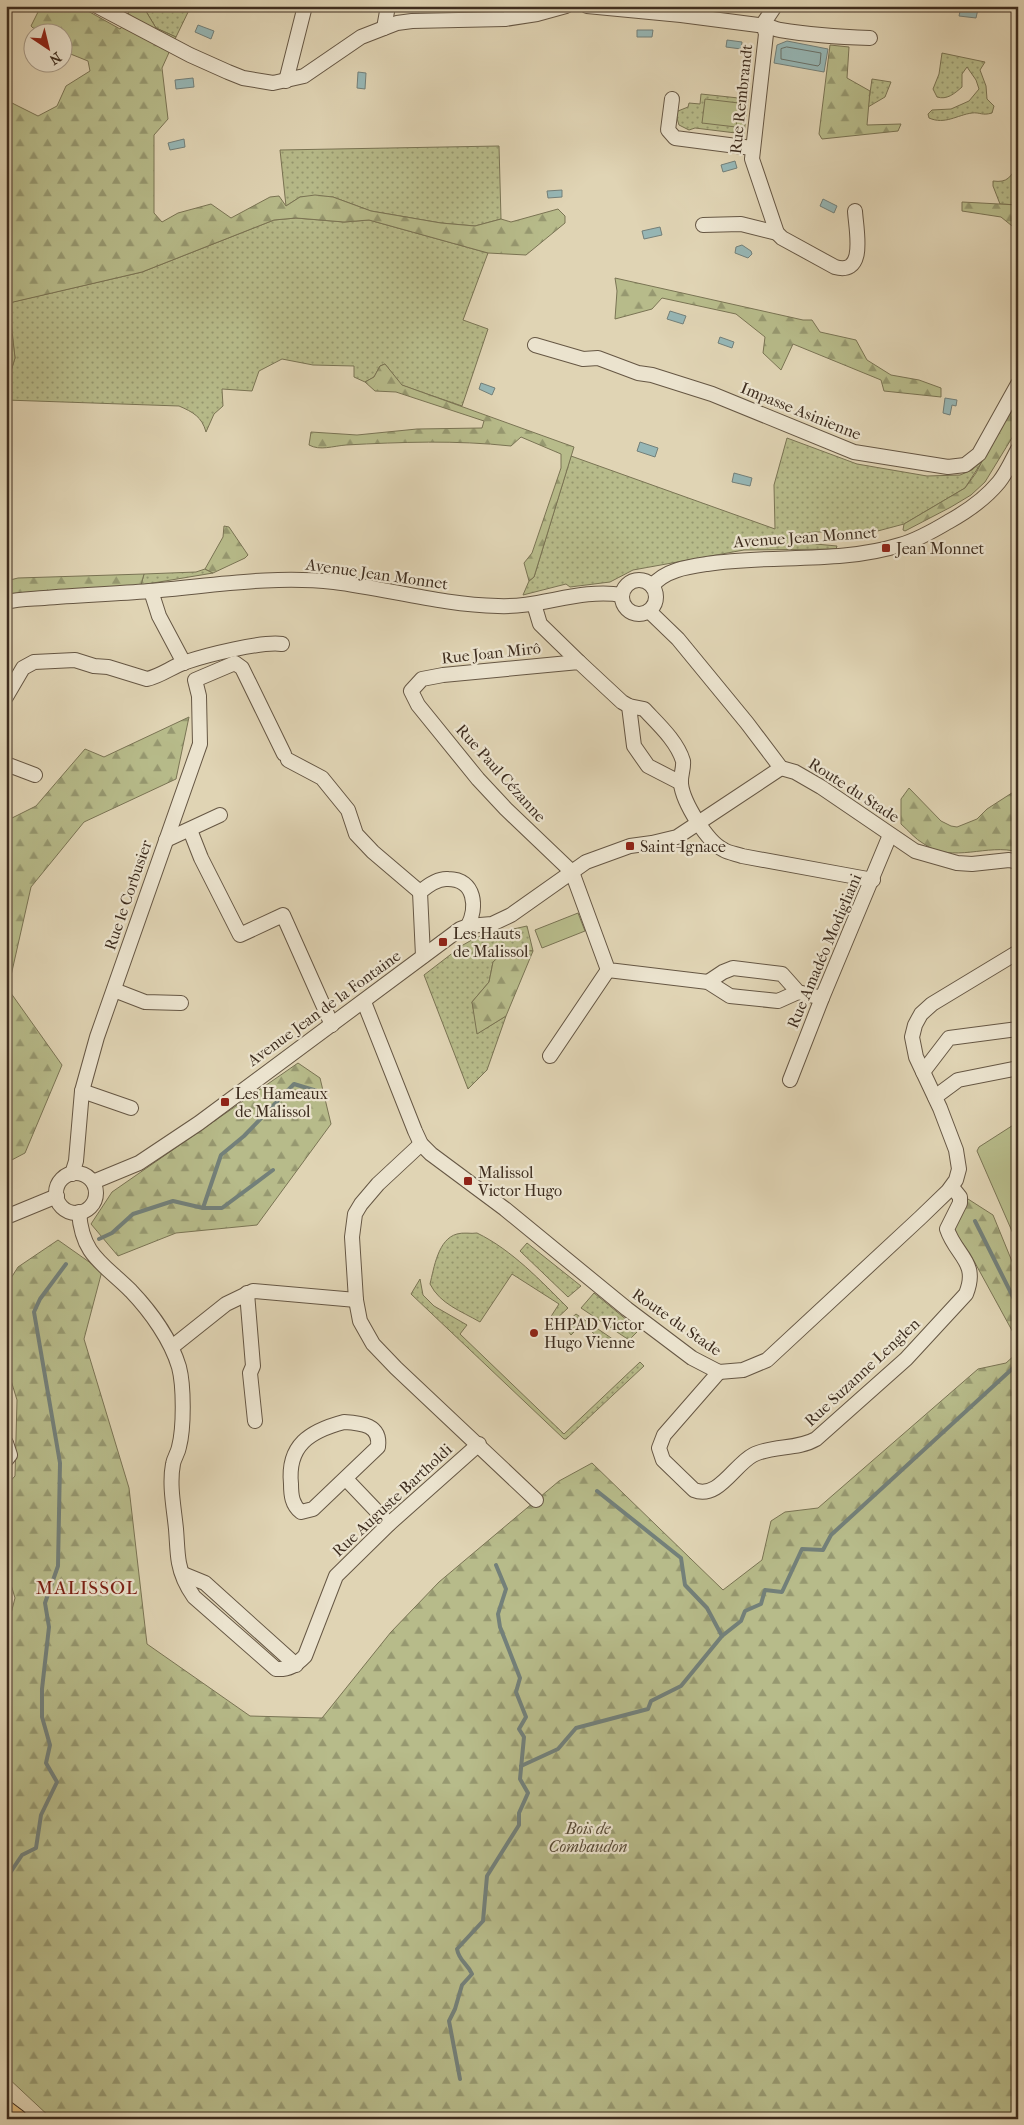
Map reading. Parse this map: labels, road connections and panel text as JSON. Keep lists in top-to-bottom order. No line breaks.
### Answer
{"streets":{"street":["Rue Rembrandt","Impasse Asinienne","Avenue Jean Monnet","Rue Joan Mirô","Rue Paul Cézanne","Route du Stade","Rue le Corbusier","Rue Amadéo Modigliani","Avenue Jean de la Fontaine","Rue Suzanne Lenglen","Rue Auguste Bartholdi"]},"crossings":[["Avenue Jean Monnet","Rue Joan Mirô"],["Rue Joan Mirô","Rue Paul Cézanne"],["Rue Joan Mirô","Rue Amadéo Modigliani"],["Route du Stade","Rue Amadéo Modigliani"],["Route du Stade","Rue Suzanne Lenglen"],["Route du Stade","Rue Auguste Bartholdi"],["Rue le Corbusier","Avenue Jean de la Fontaine"]],"districts":["MALISSOL"],"parks":["Bois de Combaudon"],"places":{"transit":["Jean Monnet","Saint-Ignace","Les Hauts de Malissol","Les Hameaux de Malissol","Malissol Victor Hugo"],"other":["EHPAD Victor Hugo Vienne"]},"north":"bottom right"}
